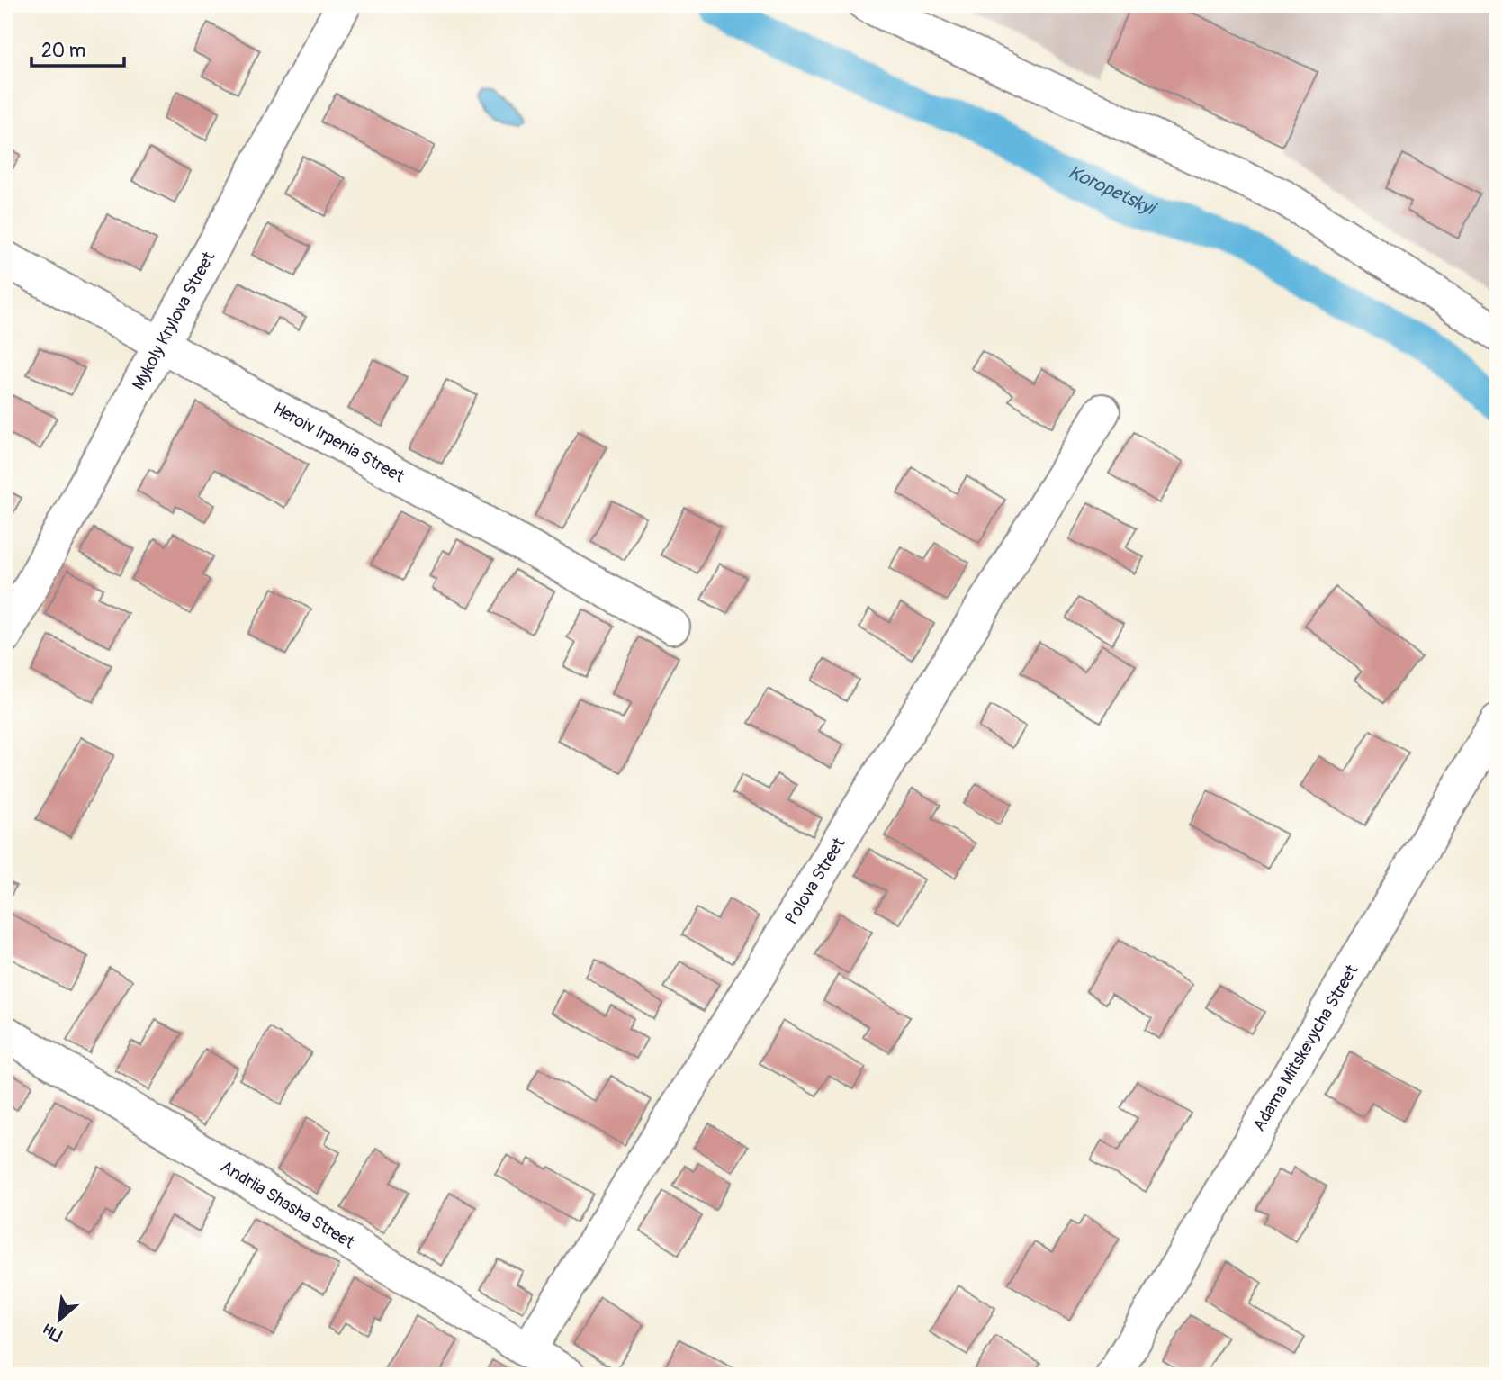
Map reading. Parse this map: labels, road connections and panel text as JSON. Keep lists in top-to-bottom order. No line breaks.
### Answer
{"streets":{"street":["Mykoly Krylova Street","Heroiv Irpenia Street","Polova Street","Adama Mitskevycha Street","Andriia Shasha Street"]},"crossings":[["Mykoly Krylova Street","Heroiv Irpenia Street"],["Polova Street","Andriia Shasha Street"]],"water":["Koropetskyi"],"scale_bar":"20 m","north":"bottom left"}
